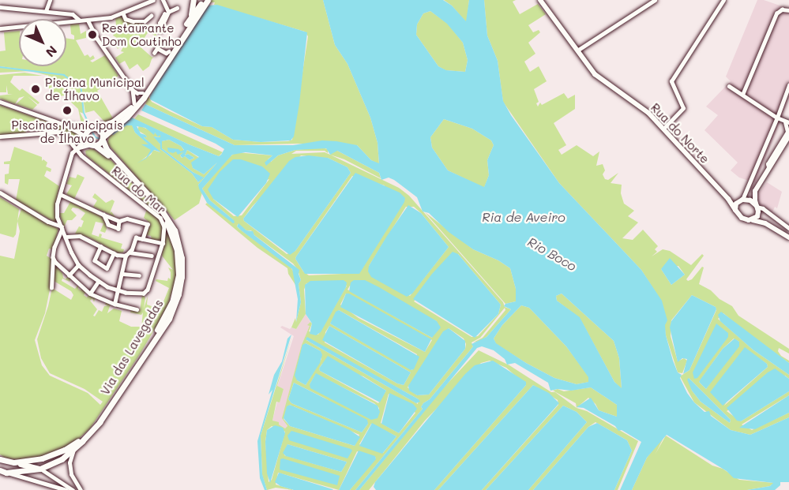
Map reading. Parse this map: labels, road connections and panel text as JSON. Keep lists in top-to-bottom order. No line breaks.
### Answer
{"streets":{"main road":["Rua do Norte","Via das Lavegadas"],"street":["Rua do Mar"]},"water":["Ria de Aveiro","Rio Boco"],"places":["Restaurante Dom Coutinho","Piscina Municipal de Ílhavo","Piscinas Municipais de Ílhavo"],"north":"bottom right"}
